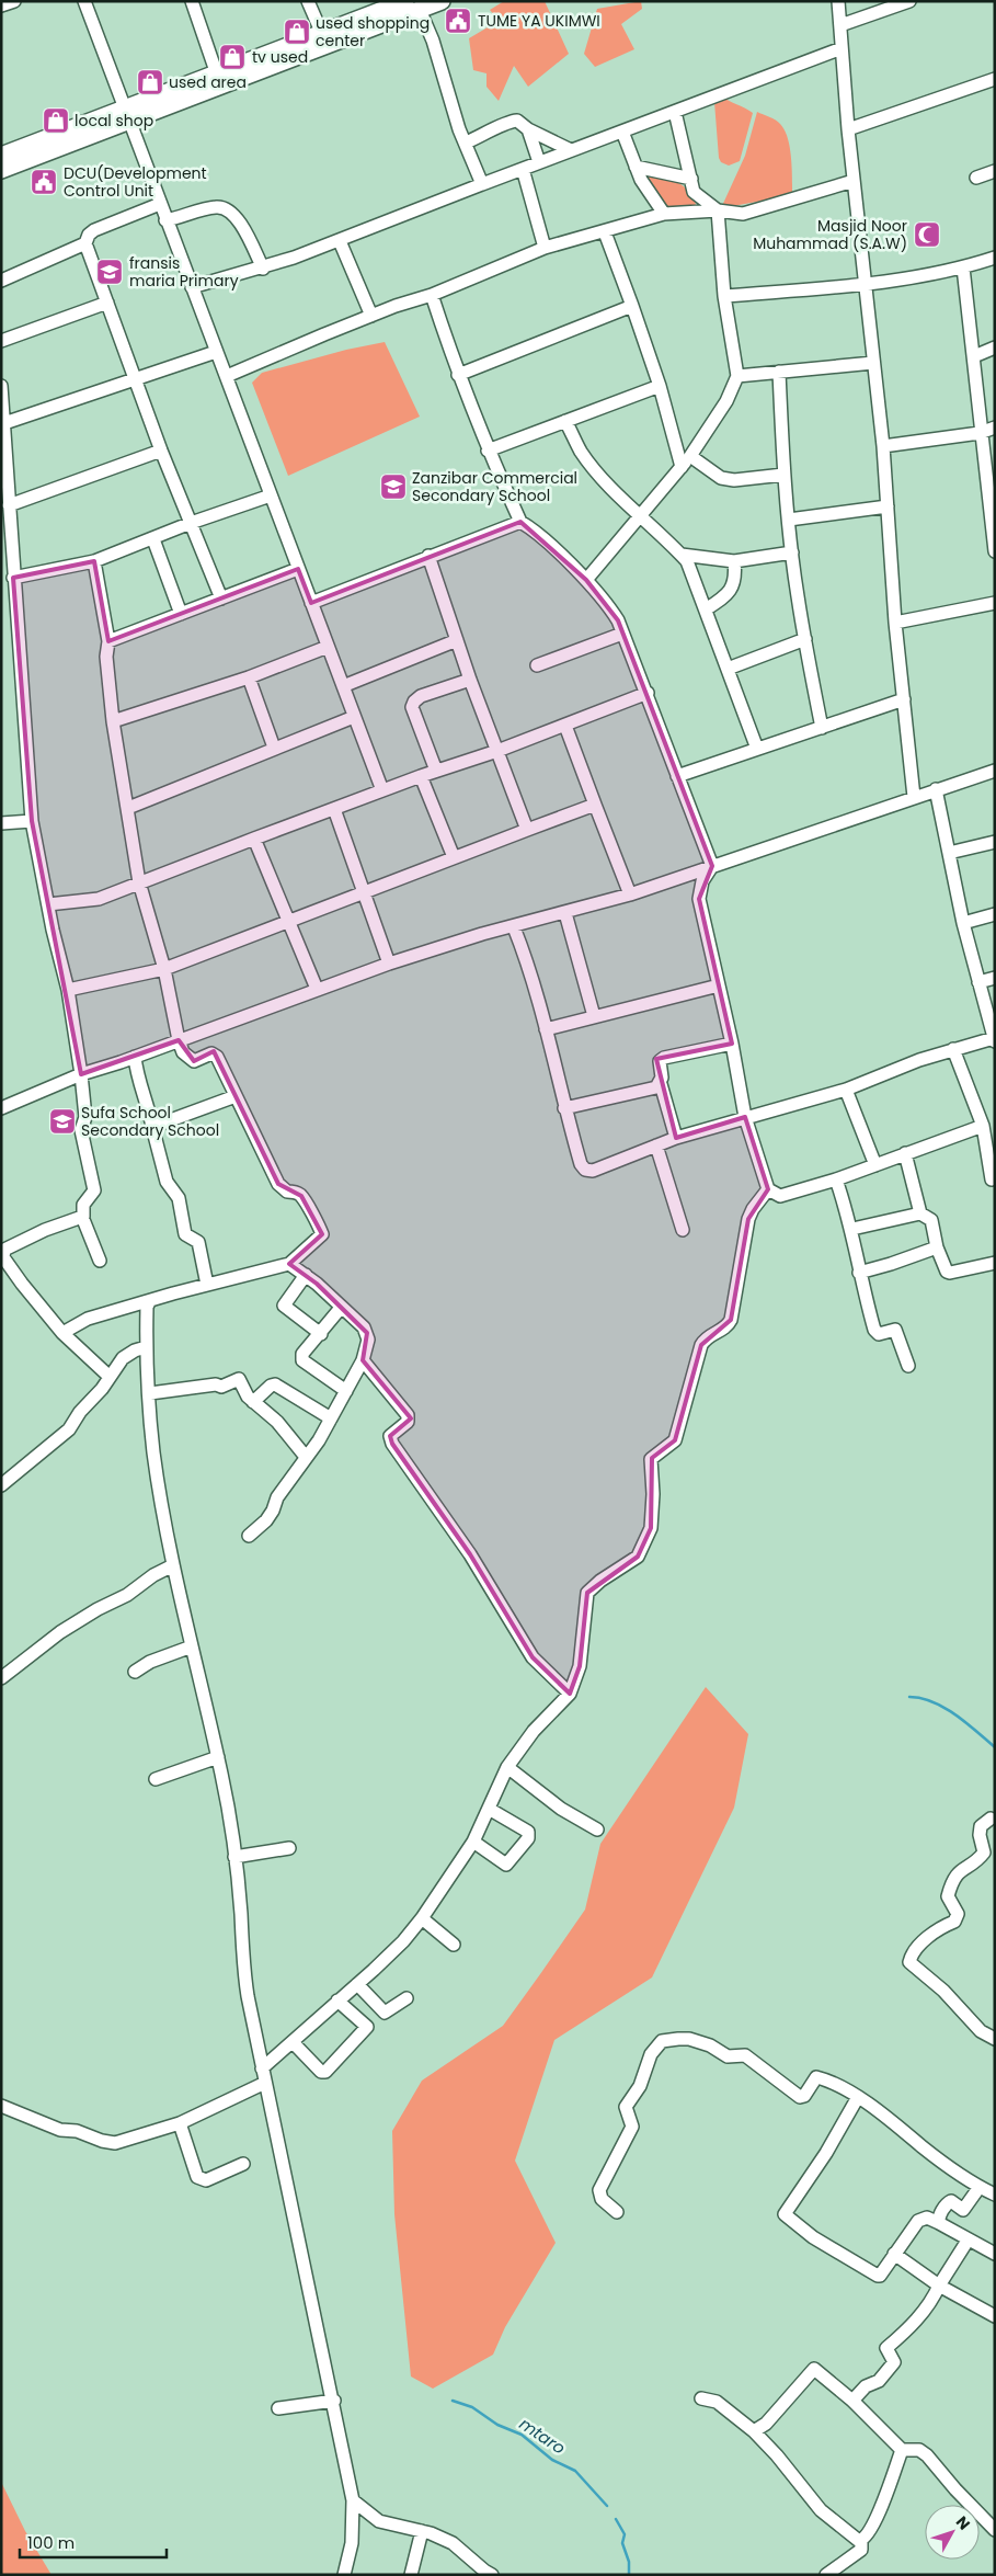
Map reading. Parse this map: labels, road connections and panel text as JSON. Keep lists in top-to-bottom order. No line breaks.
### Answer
{"water":["mtaro"],"places":{"public building":["TUME YA UKIMWI","DCU(Development Control Unit"],"shop":["used shopping center","tv used","used area","local shop"],"mosque":["Masjid Noor Muhammad (S.A.W)"],"school or university":["fransis maria Primary","Zanzibar Commercial Secondary School","Sufa School Secondary School"]},"scale_bar":"100 m","north":"top right"}
